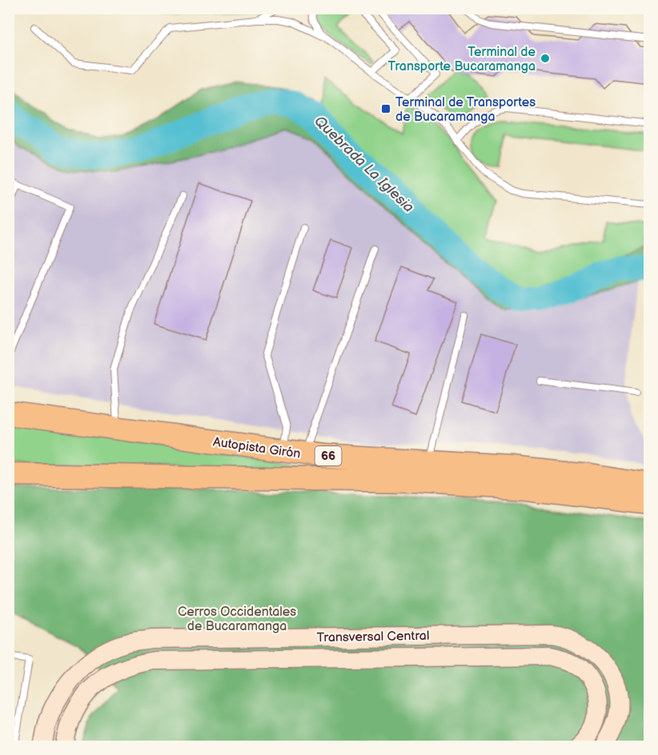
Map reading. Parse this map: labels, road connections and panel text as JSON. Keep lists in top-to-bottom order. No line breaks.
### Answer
{"streets":{"highway":["Autopista Girón","66"],"main road":["Transversal Central"]},"water":["Quebrada La Iglesia"],"parks":["Cerros Occidentales de Bucaramanga"],"places":{"other":["Terminal de Transporte Bucaramanga"],"transit":["Terminal de Transportes de Bucaramanga"]}}
